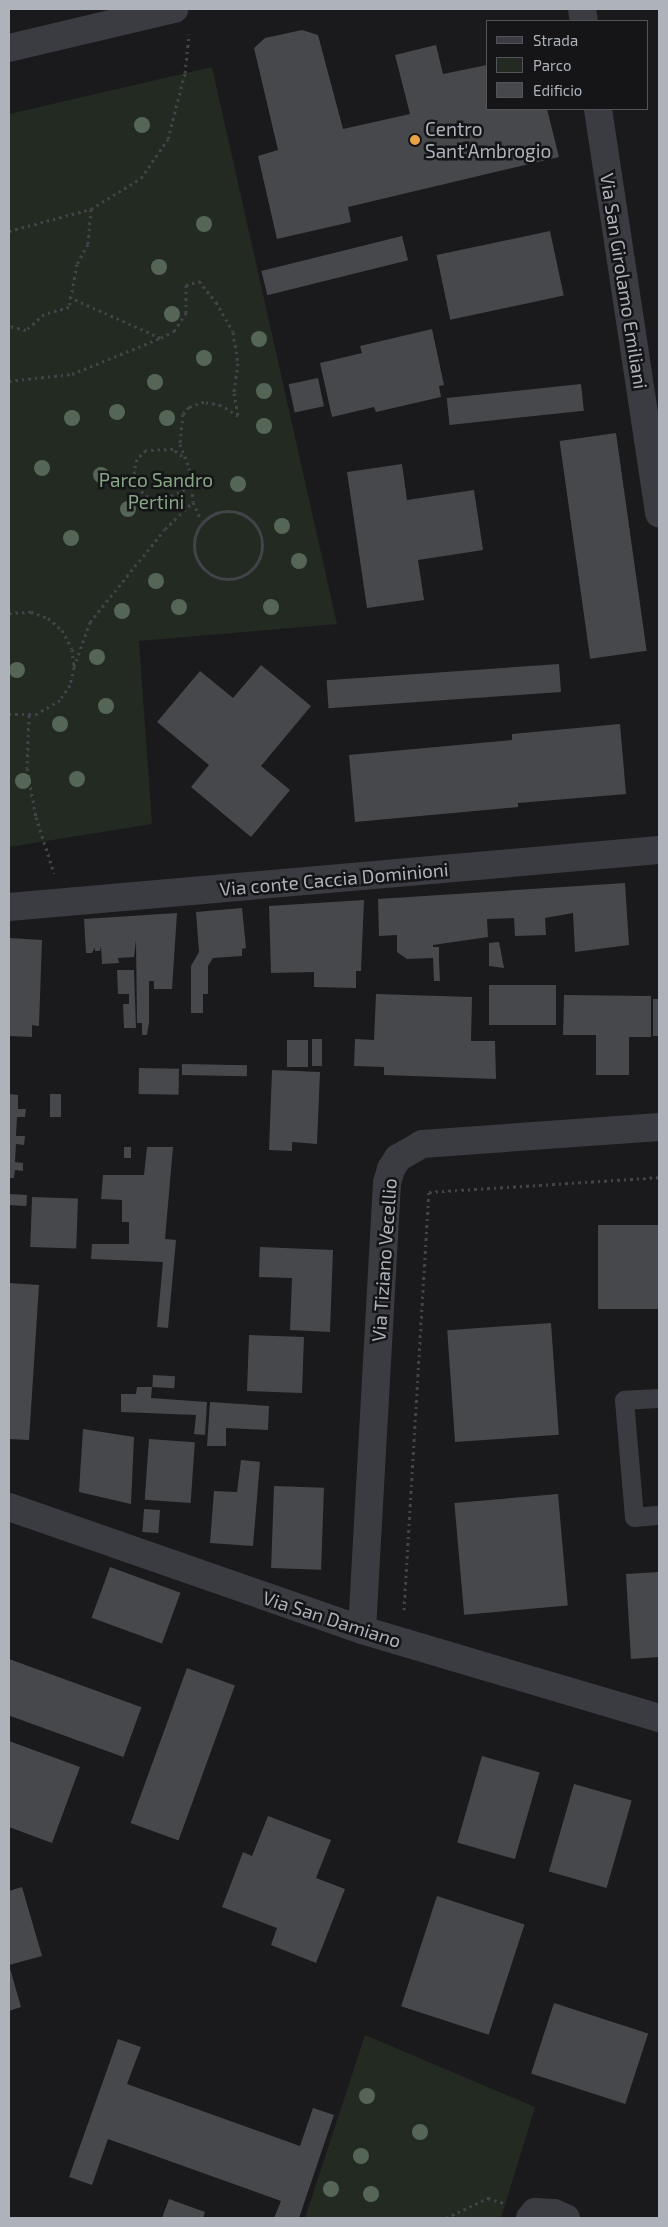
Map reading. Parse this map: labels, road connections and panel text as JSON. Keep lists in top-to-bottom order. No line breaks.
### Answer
{"streets":{"street":["Via San Girolamo Emiliani","Via conte Caccia Dominioni","Via Tiziano Vecellio","Via San Damiano"]},"crossings":[["Via Tiziano Vecellio","Via San Damiano"]],"parks":["Parco Sandro Pertini"],"places":["Centro Sant'Ambrogio"],"legend":["Strada","Parco","Edificio"]}
